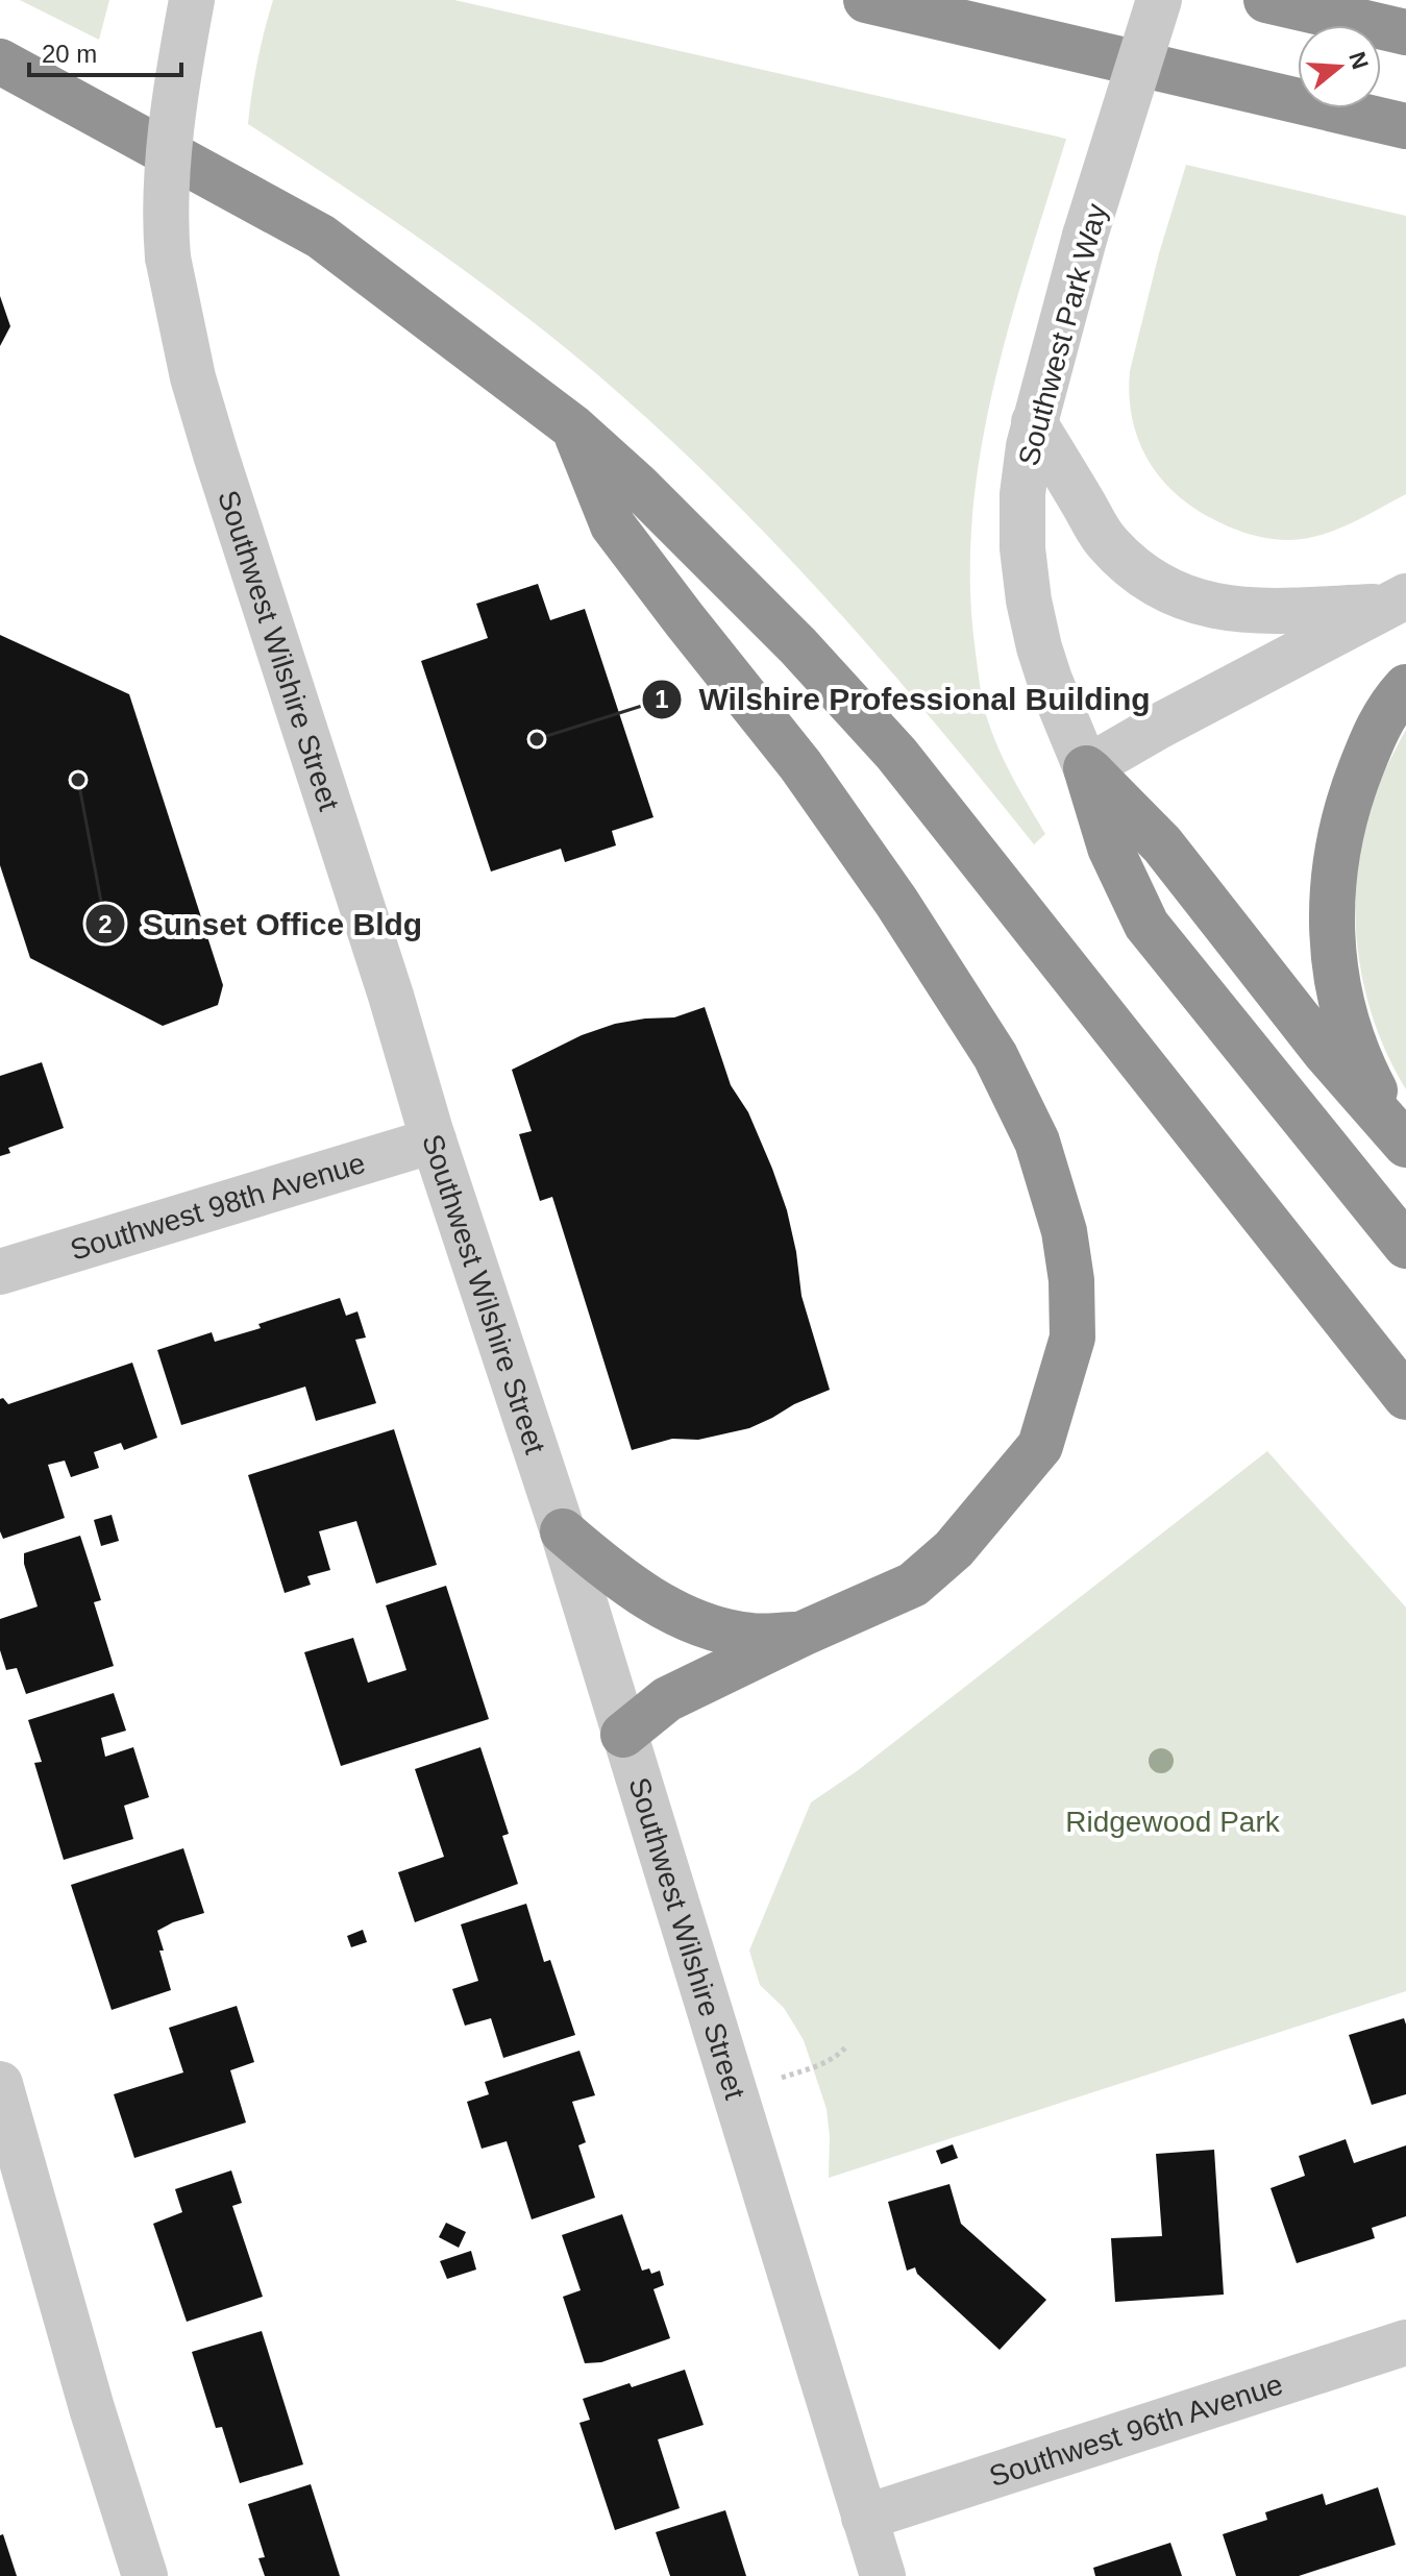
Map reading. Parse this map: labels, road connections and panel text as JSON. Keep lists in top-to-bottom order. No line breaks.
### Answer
{"streets":{"street":["Southwest Park Way","Southwest Wilshire Street","Southwest 98th Avenue","Southwest 96th Avenue"]},"crossings":[["Southwest Wilshire Street","Southwest 98th Avenue"],["Southwest Wilshire Street","Southwest 96th Avenue"]],"parks":["Ridgewood Park"],"places":["Wilshire Professional Building","Sunset Office Bldg"],"scale_bar":"20 m","north":"right"}
